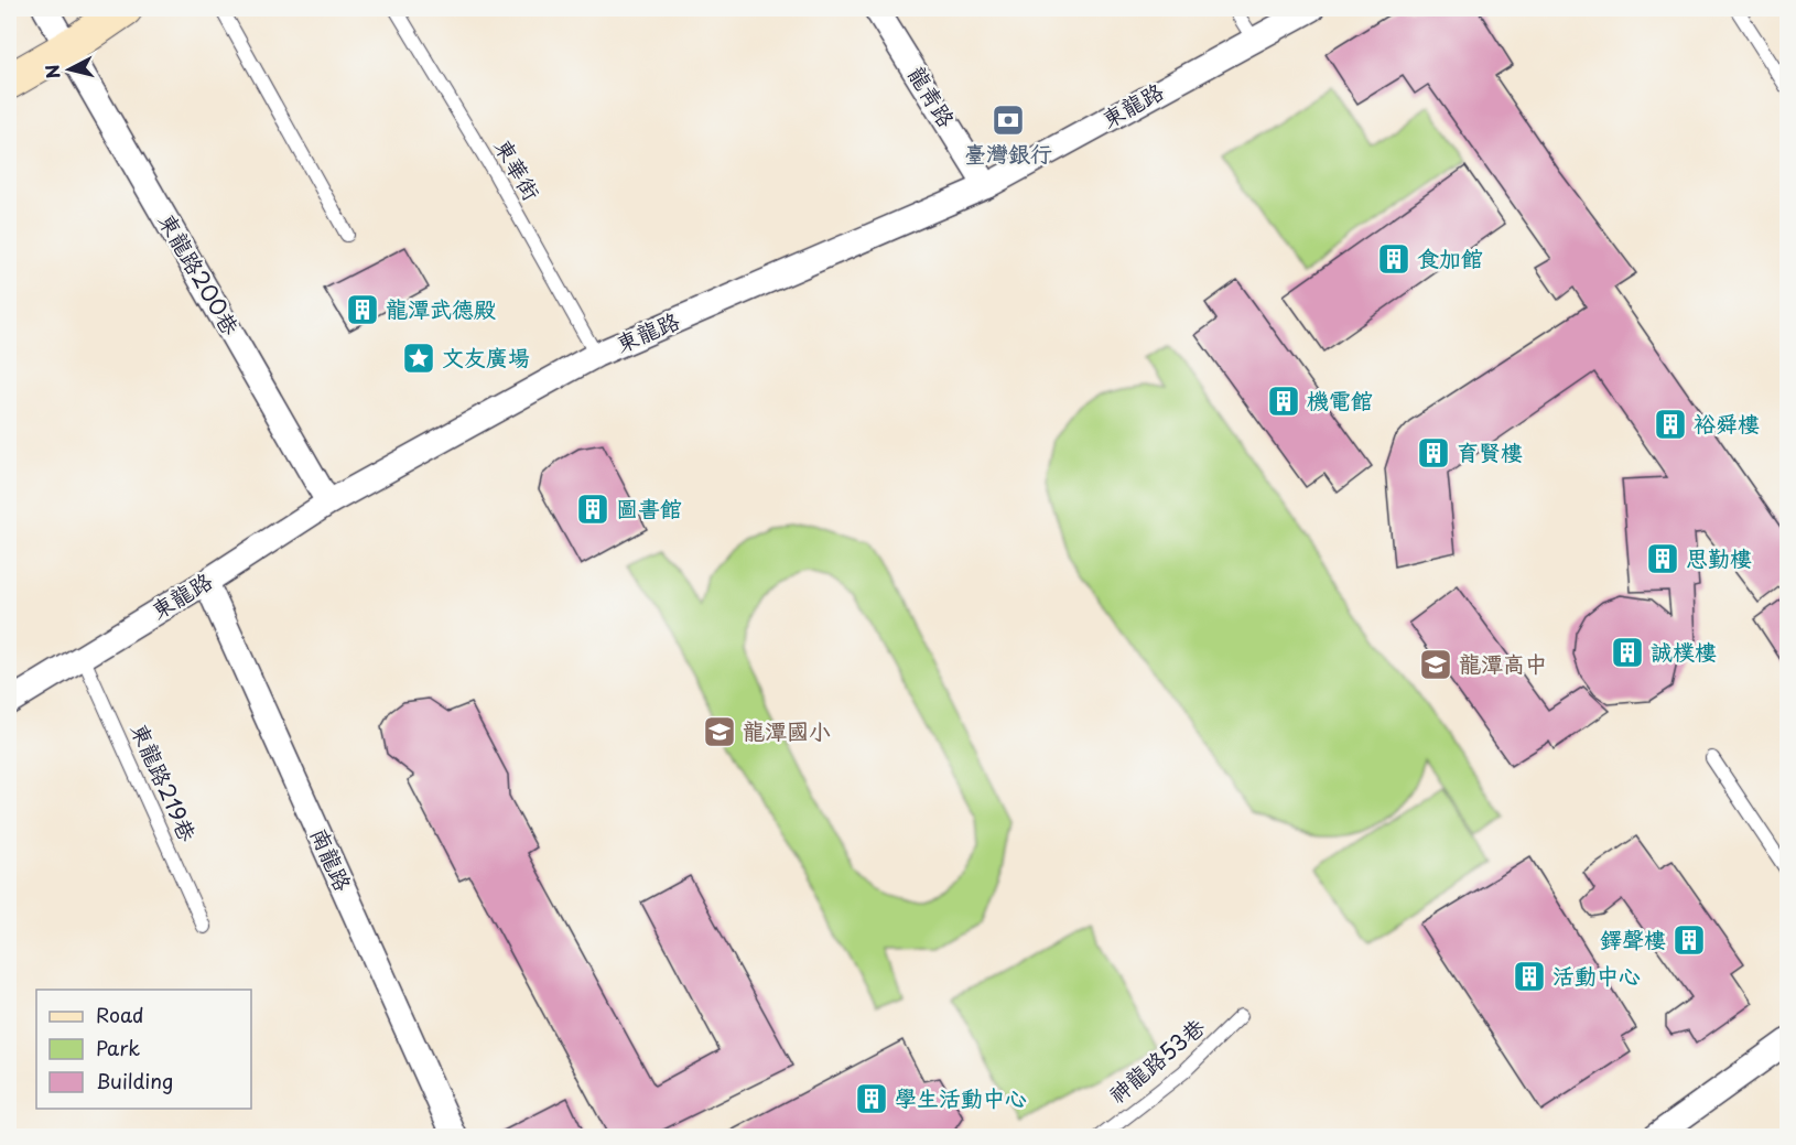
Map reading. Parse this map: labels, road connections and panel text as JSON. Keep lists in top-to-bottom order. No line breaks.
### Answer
{"streets":{"street":["龍青路","東龍路","東龍路200巷","南龍路"],"lane":["東華街","東龍路219巷","神龍路53巷"]},"crossings":[["龍青路","東龍路"],["東龍路","東華街"],["東龍路","東龍路200巷"],["東龍路","東龍路219巷"],["東龍路","南龍路"]],"places":{"bank":["臺灣銀行"],"building":["食加館","龍潭武德殿","機電館","裕舜樓","育賢樓","圖書館","思勤樓","誠樸樓","鐸聲樓","活動中心","學生活動中心"],"place":["文友廣場"],"school or university":["龍潭高中","龍潭國小"]},"legend":["Road","Park","Building"],"north":"left"}
